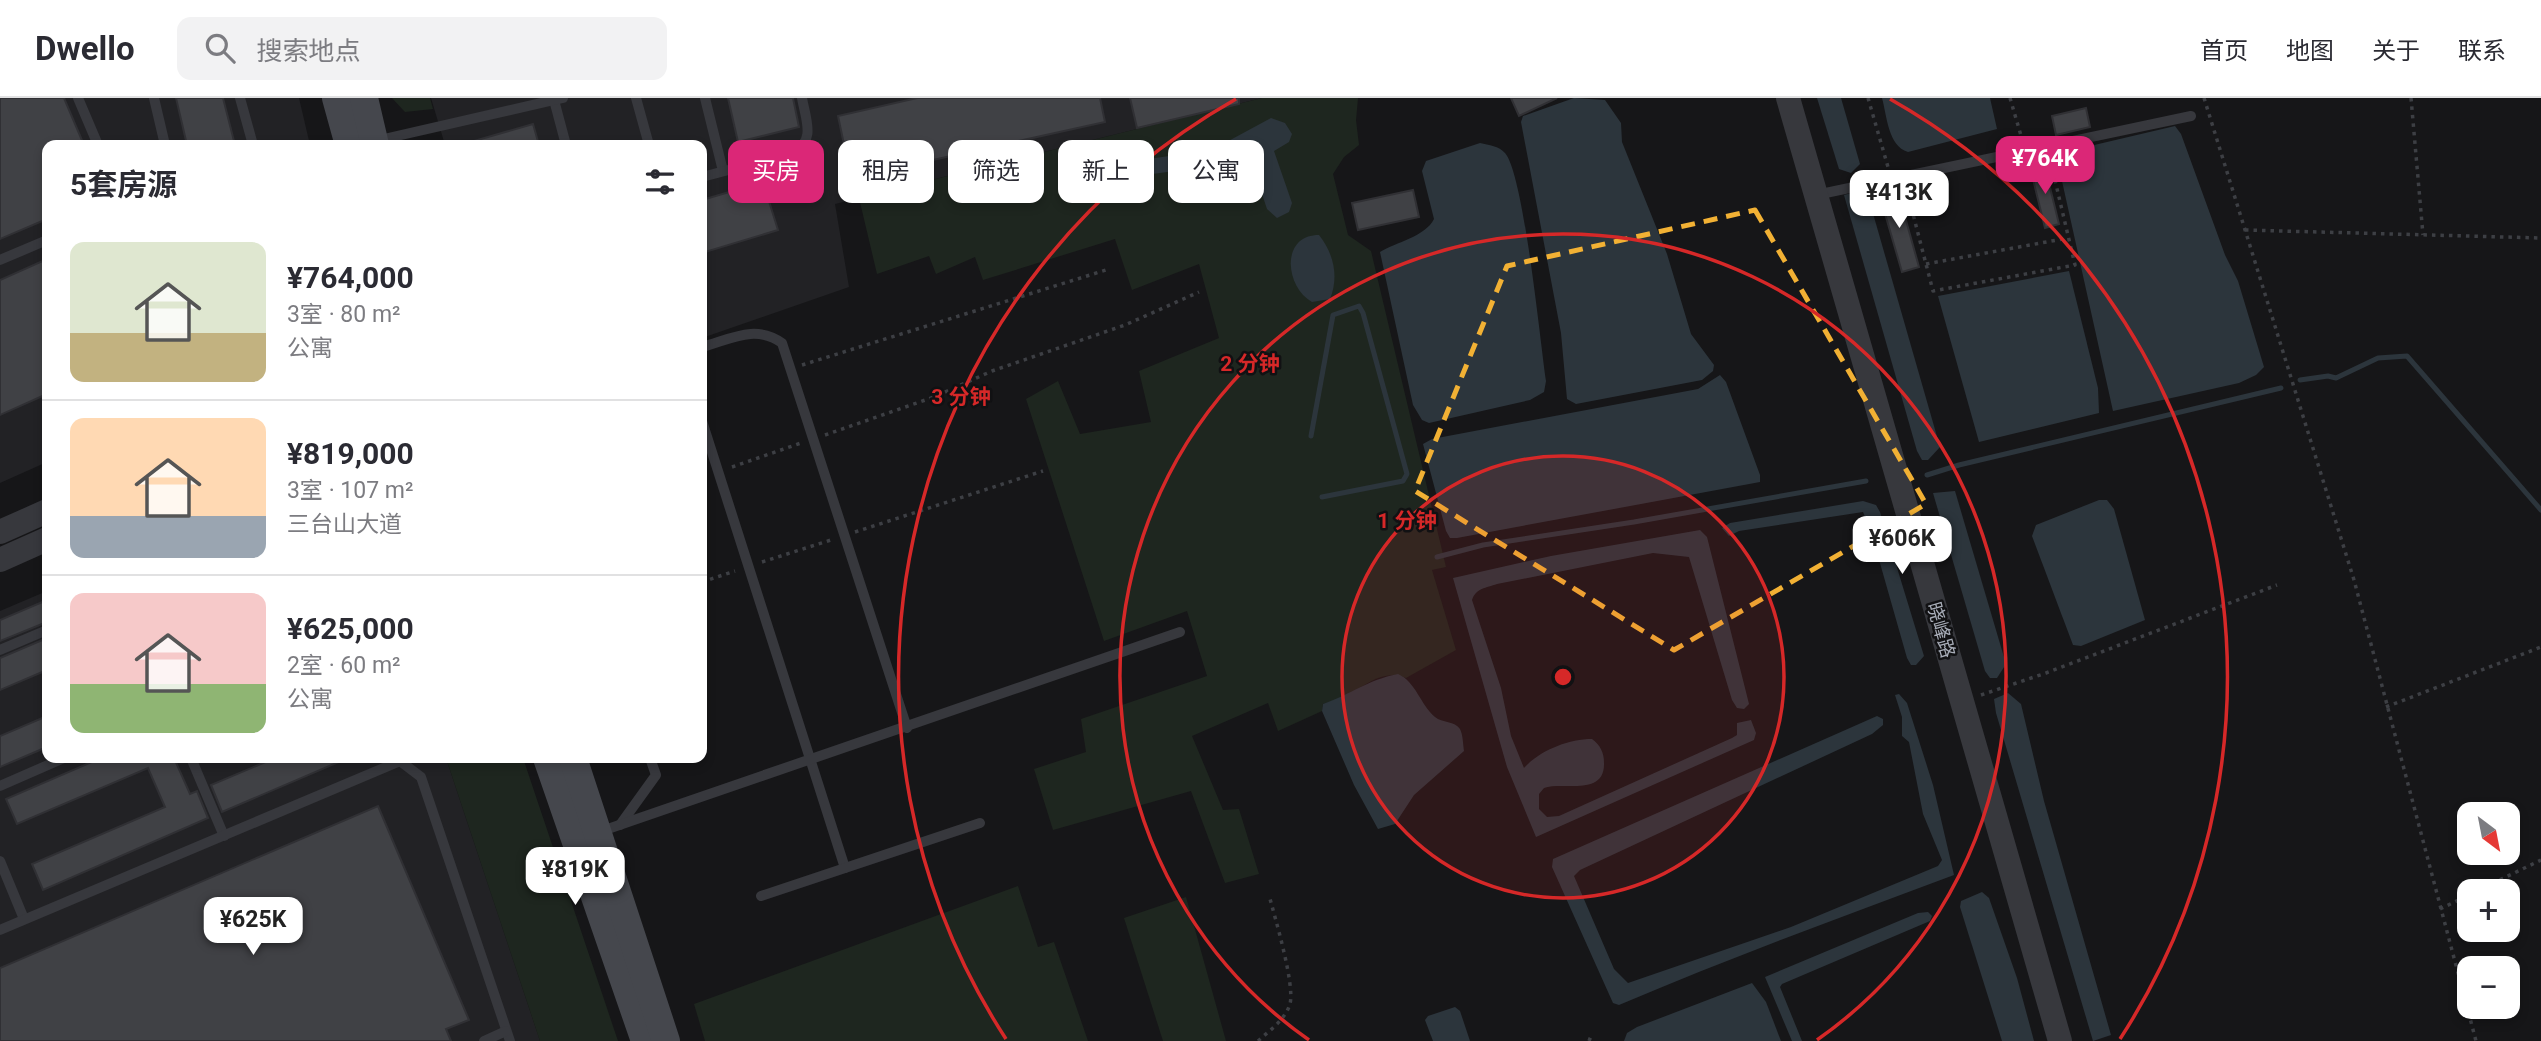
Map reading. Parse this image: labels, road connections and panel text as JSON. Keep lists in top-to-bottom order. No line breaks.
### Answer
{"streets":{"street":["晓峰路"]},"north":"bottom right","page":{"header":"Dwello","search":"搜索地点","nav":["首页","地图","关于","联系"],"price":["¥764K","¥413K","¥606K","¥819K","¥625K"],"chip":["买房","租房","筛选","新上","公寓"],"heading":"5套房源","list":[{"name":"¥764,000","note":"3室 · 80 m² · 公寓"},{"name":"¥819,000","note":"3室 · 107 m² · 三台山大道"},{"name":"¥625,000","note":"2室 · 60 m² · 公寓"}],"map_buttons":["+","−"]},"rings":["2 分钟","3 分钟","1 分钟"]}
